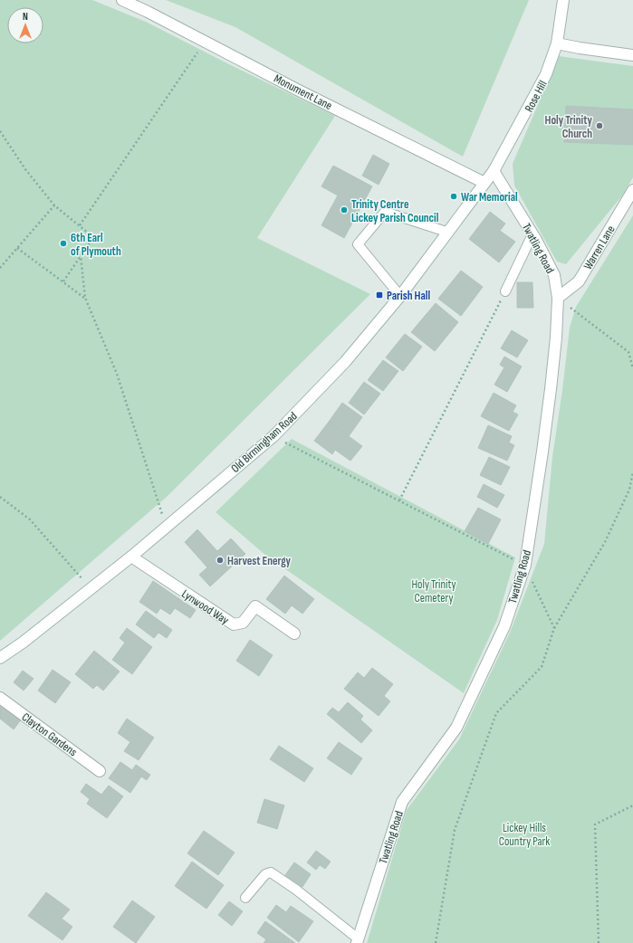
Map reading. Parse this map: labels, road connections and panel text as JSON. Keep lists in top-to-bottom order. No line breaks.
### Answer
{"streets":{"street":["Monument Lane","Rose Hill","Warren Lane","Twatling Road","Old Birmingham Road","Lynwood Way","Clayton Gardens"]},"crossings":[["Monument Lane","Rose Hill"],["Monument Lane","Old Birmingham Road"],["Rose Hill","Twatling Road"],["Rose Hill","Old Birmingham Road"],["Warren Lane","Twatling Road"],["Old Birmingham Road","Lynwood Way"]],"parks":["Holy Trinity Cemetery","Lickey Hills Country Park"],"places":{"other":["Holy Trinity Church","War Memorial","Trinity Centre Lickey Parish Council","6th Earl of Plymouth","Harvest Energy"],"transit":["Parish Hall"]},"north":"top"}
